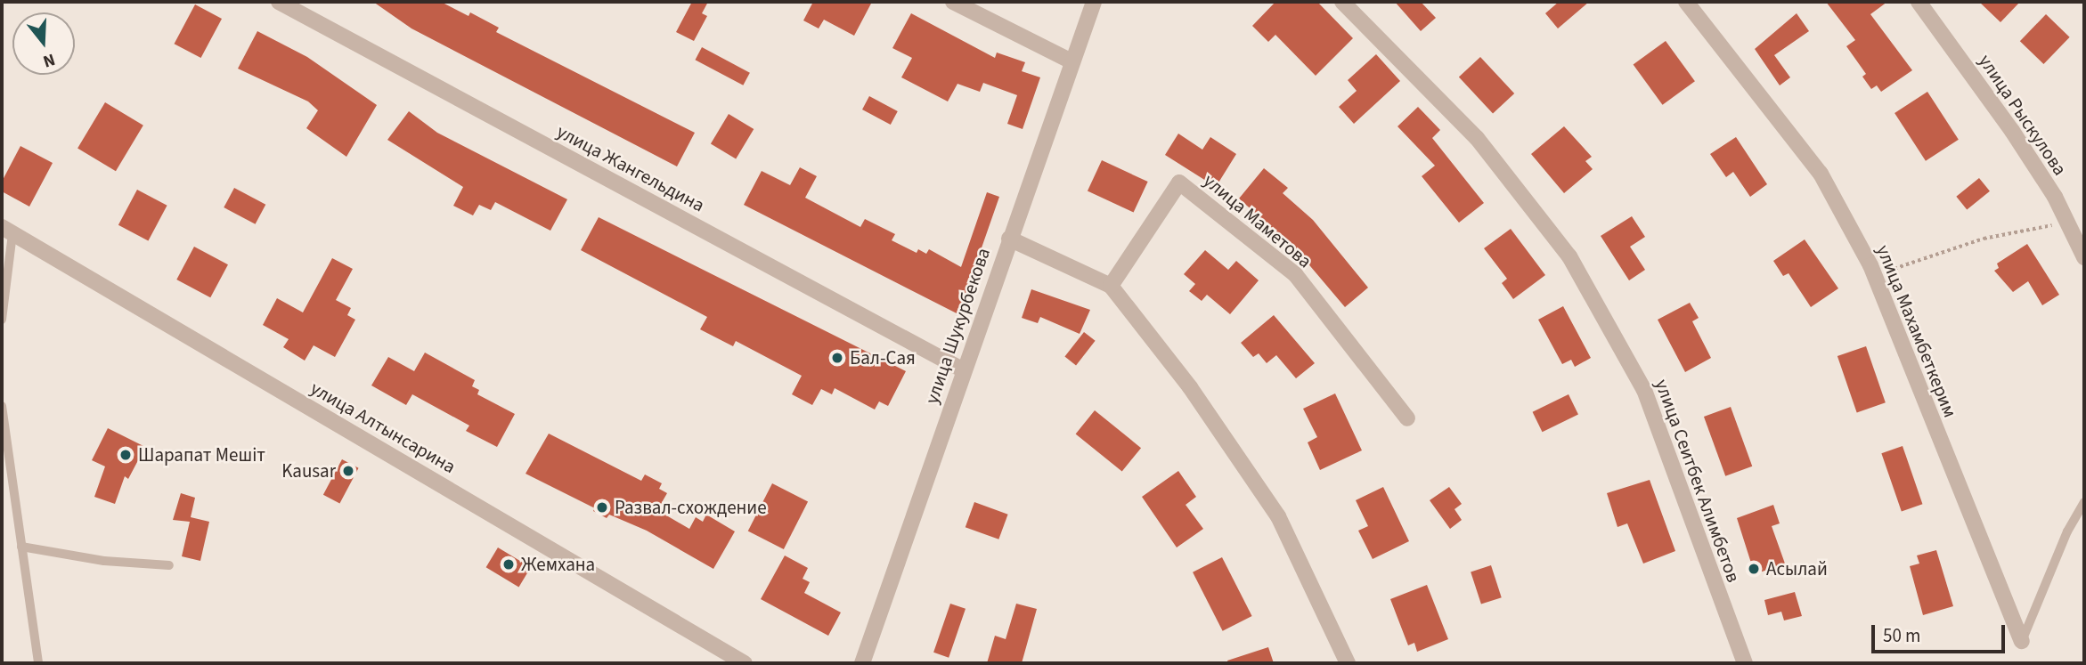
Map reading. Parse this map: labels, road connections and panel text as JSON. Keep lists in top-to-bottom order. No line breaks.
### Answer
{"streets":{"street":["улица Рыскулова","улица Жангельдина","улица Маметова","улица Шукурбекова","улица Махамбеткерим","улица Алтынсарина","улица Сеитбек Алимбетов"]},"crossings":[["улица Жангельдина","улица Шукурбекова"]],"places":["Бал-Сая","Шарапат Мешіт","Kausar","Развал-схождение","Жемхана","Асылай"],"scale_bar":"50 m","north":"bottom"}
